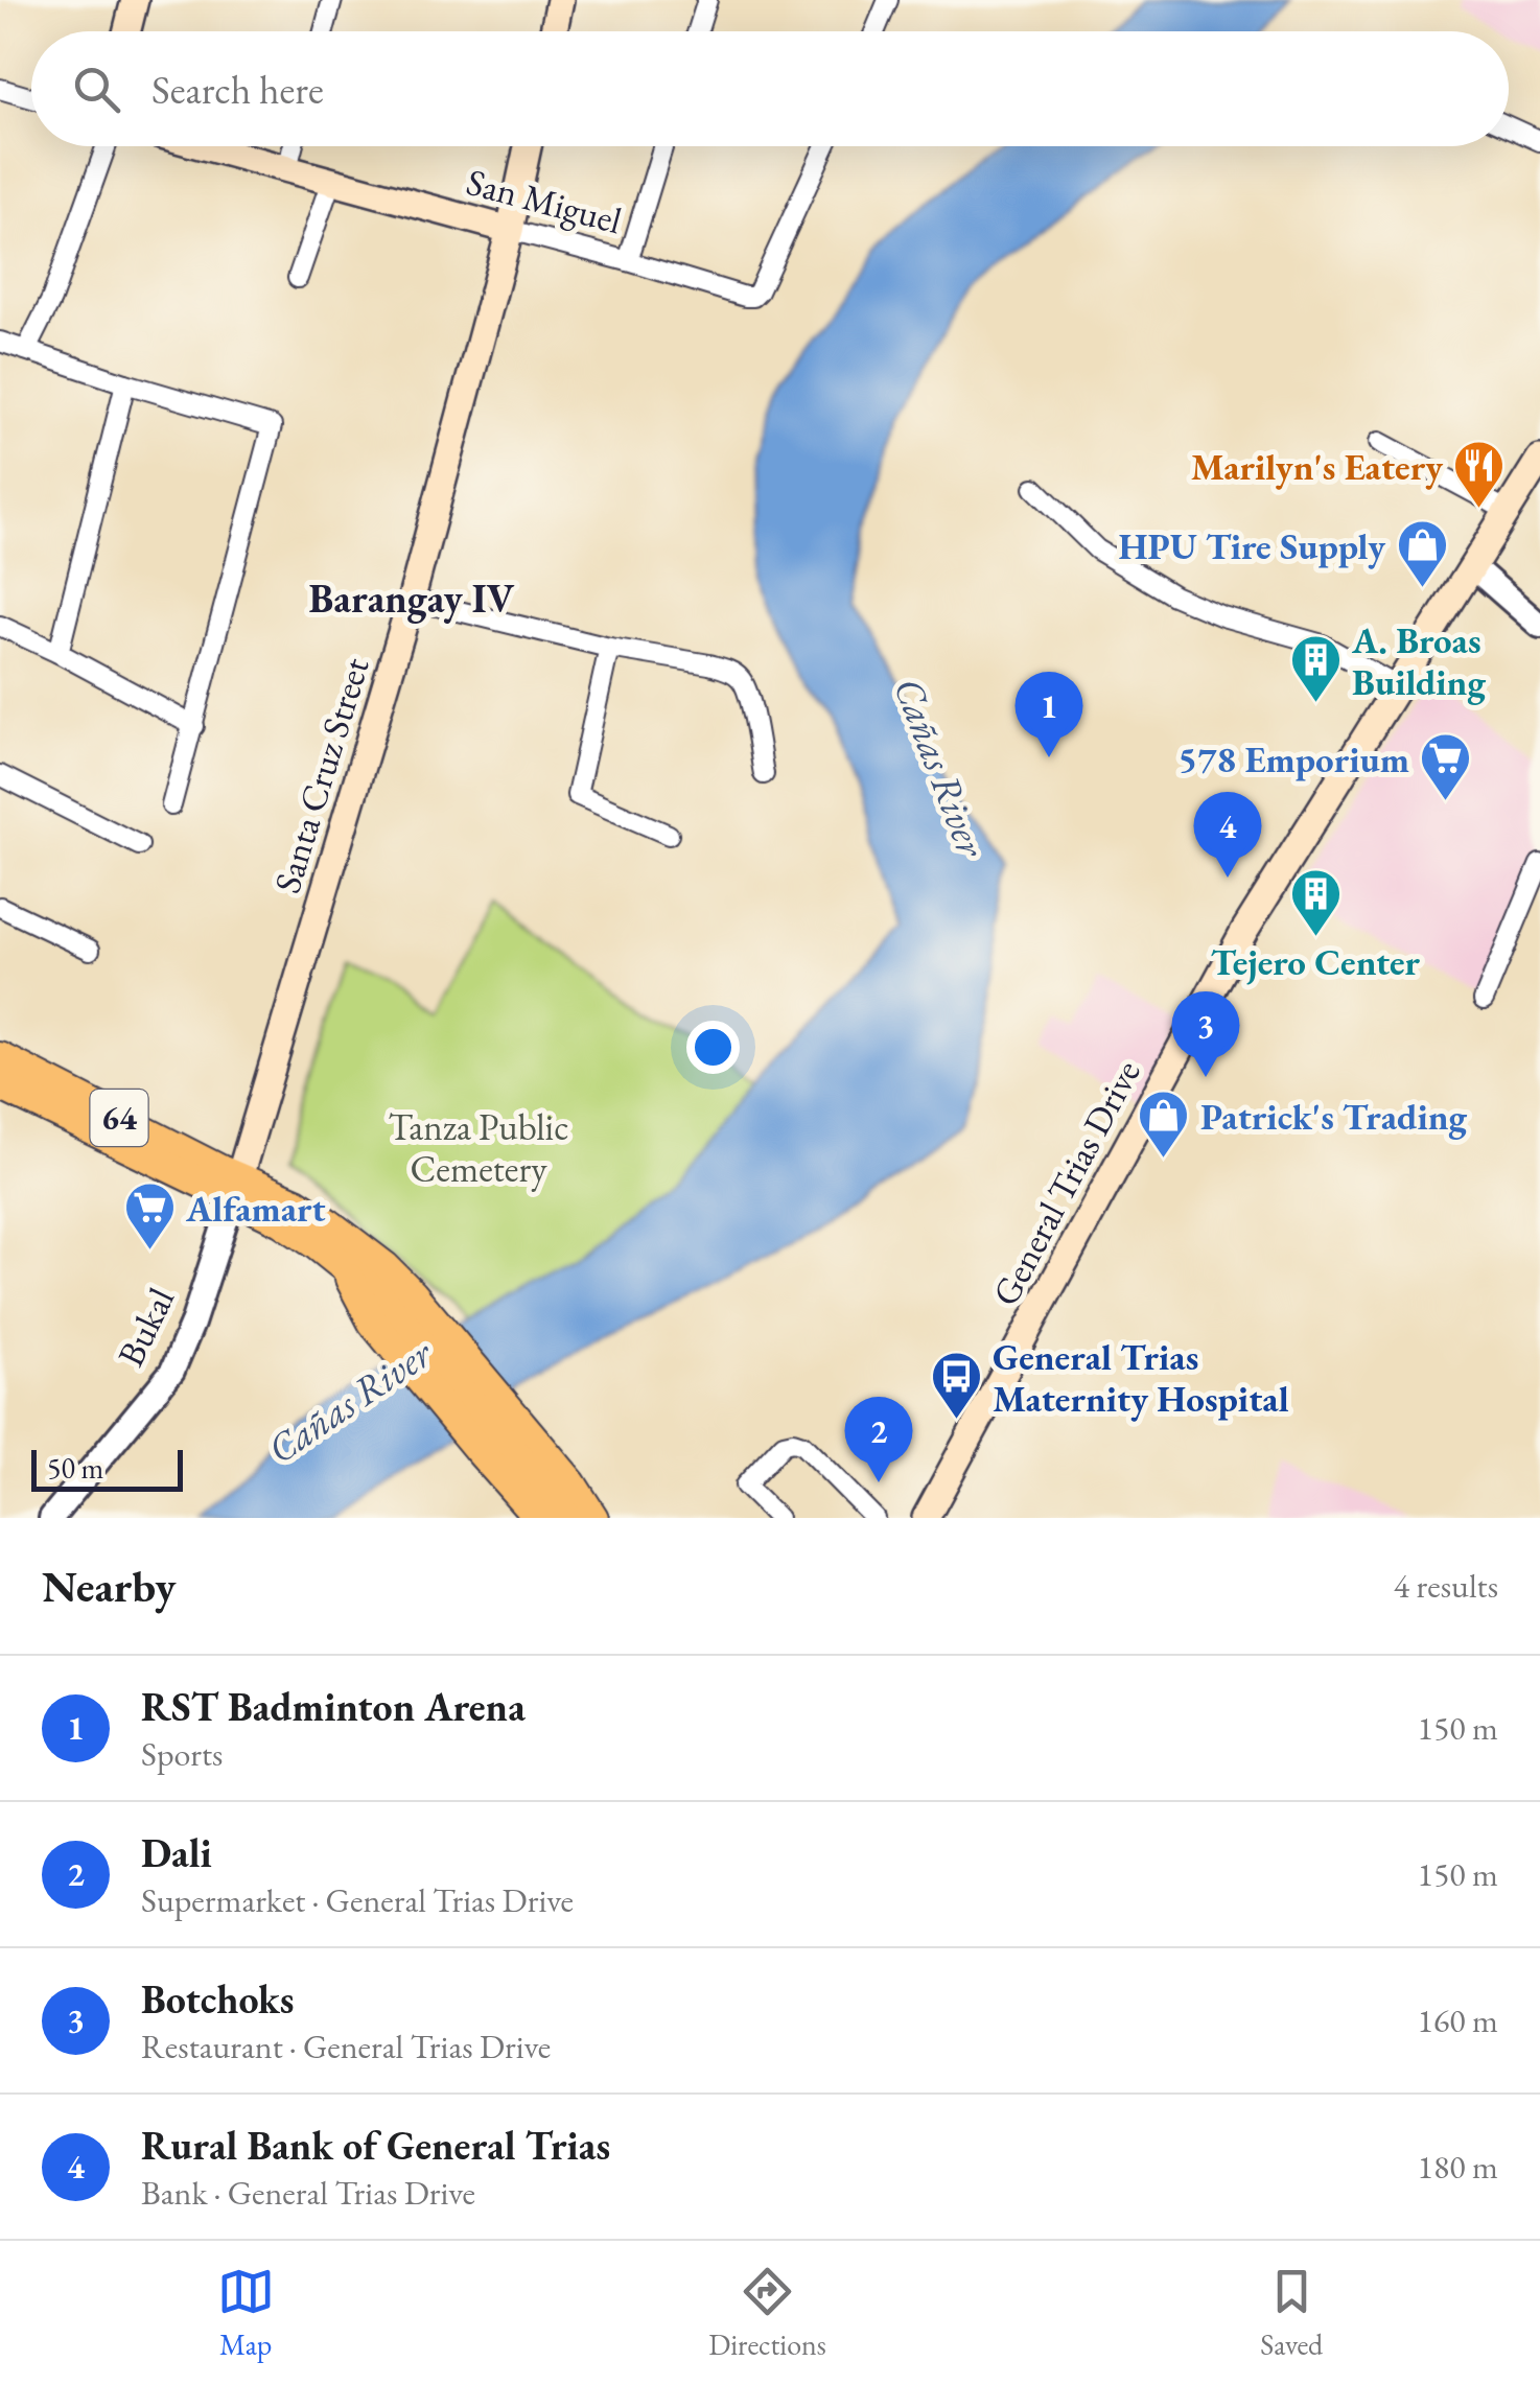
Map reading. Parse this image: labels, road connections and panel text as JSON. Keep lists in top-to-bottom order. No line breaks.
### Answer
{"streets":{"main road":["San Miguel","Santa Cruz Street","64","General Trias Drive"],"street":["Bukal"]},"crossings":[["San Miguel","Santa Cruz Street"],["Santa Cruz Street","64"],["Santa Cruz Street","Bukal"],["64","Bukal"]],"districts":["Barangay IV"],"water":["Cañas River"],"parks":["Tanza Public Cemetery"],"places":{"restaurant":["Marilyn's Eatery"],"shop":["HPU Tire Supply","Patrick's Trading"],"building":["A. Broas Building","Tejero Center"],"supermarket":["578 Emporium","Alfamart"],"bus stop":["General Trias Maternity Hospital"]},"scale_bar":"50 m","page":{"search":"Search here","pins":["1","4","3","2"],"scale":"50 m","heading":["Nearby","4 results"],"list":[{"mark":"1","name":"RST Badminton Arena","note":"Sports","value":"150 m"},{"mark":"2","name":"Dali","note":"Supermarket · General Trias Drive","value":"150 m"},{"mark":"3","name":"Botchoks","note":"Restaurant · General Trias Drive","value":"160 m"},{"mark":"4","name":"Rural Bank of General Trias","note":"Bank · General Trias Drive","value":"180 m"}],"nav":["Map","Directions","Saved"]}}
